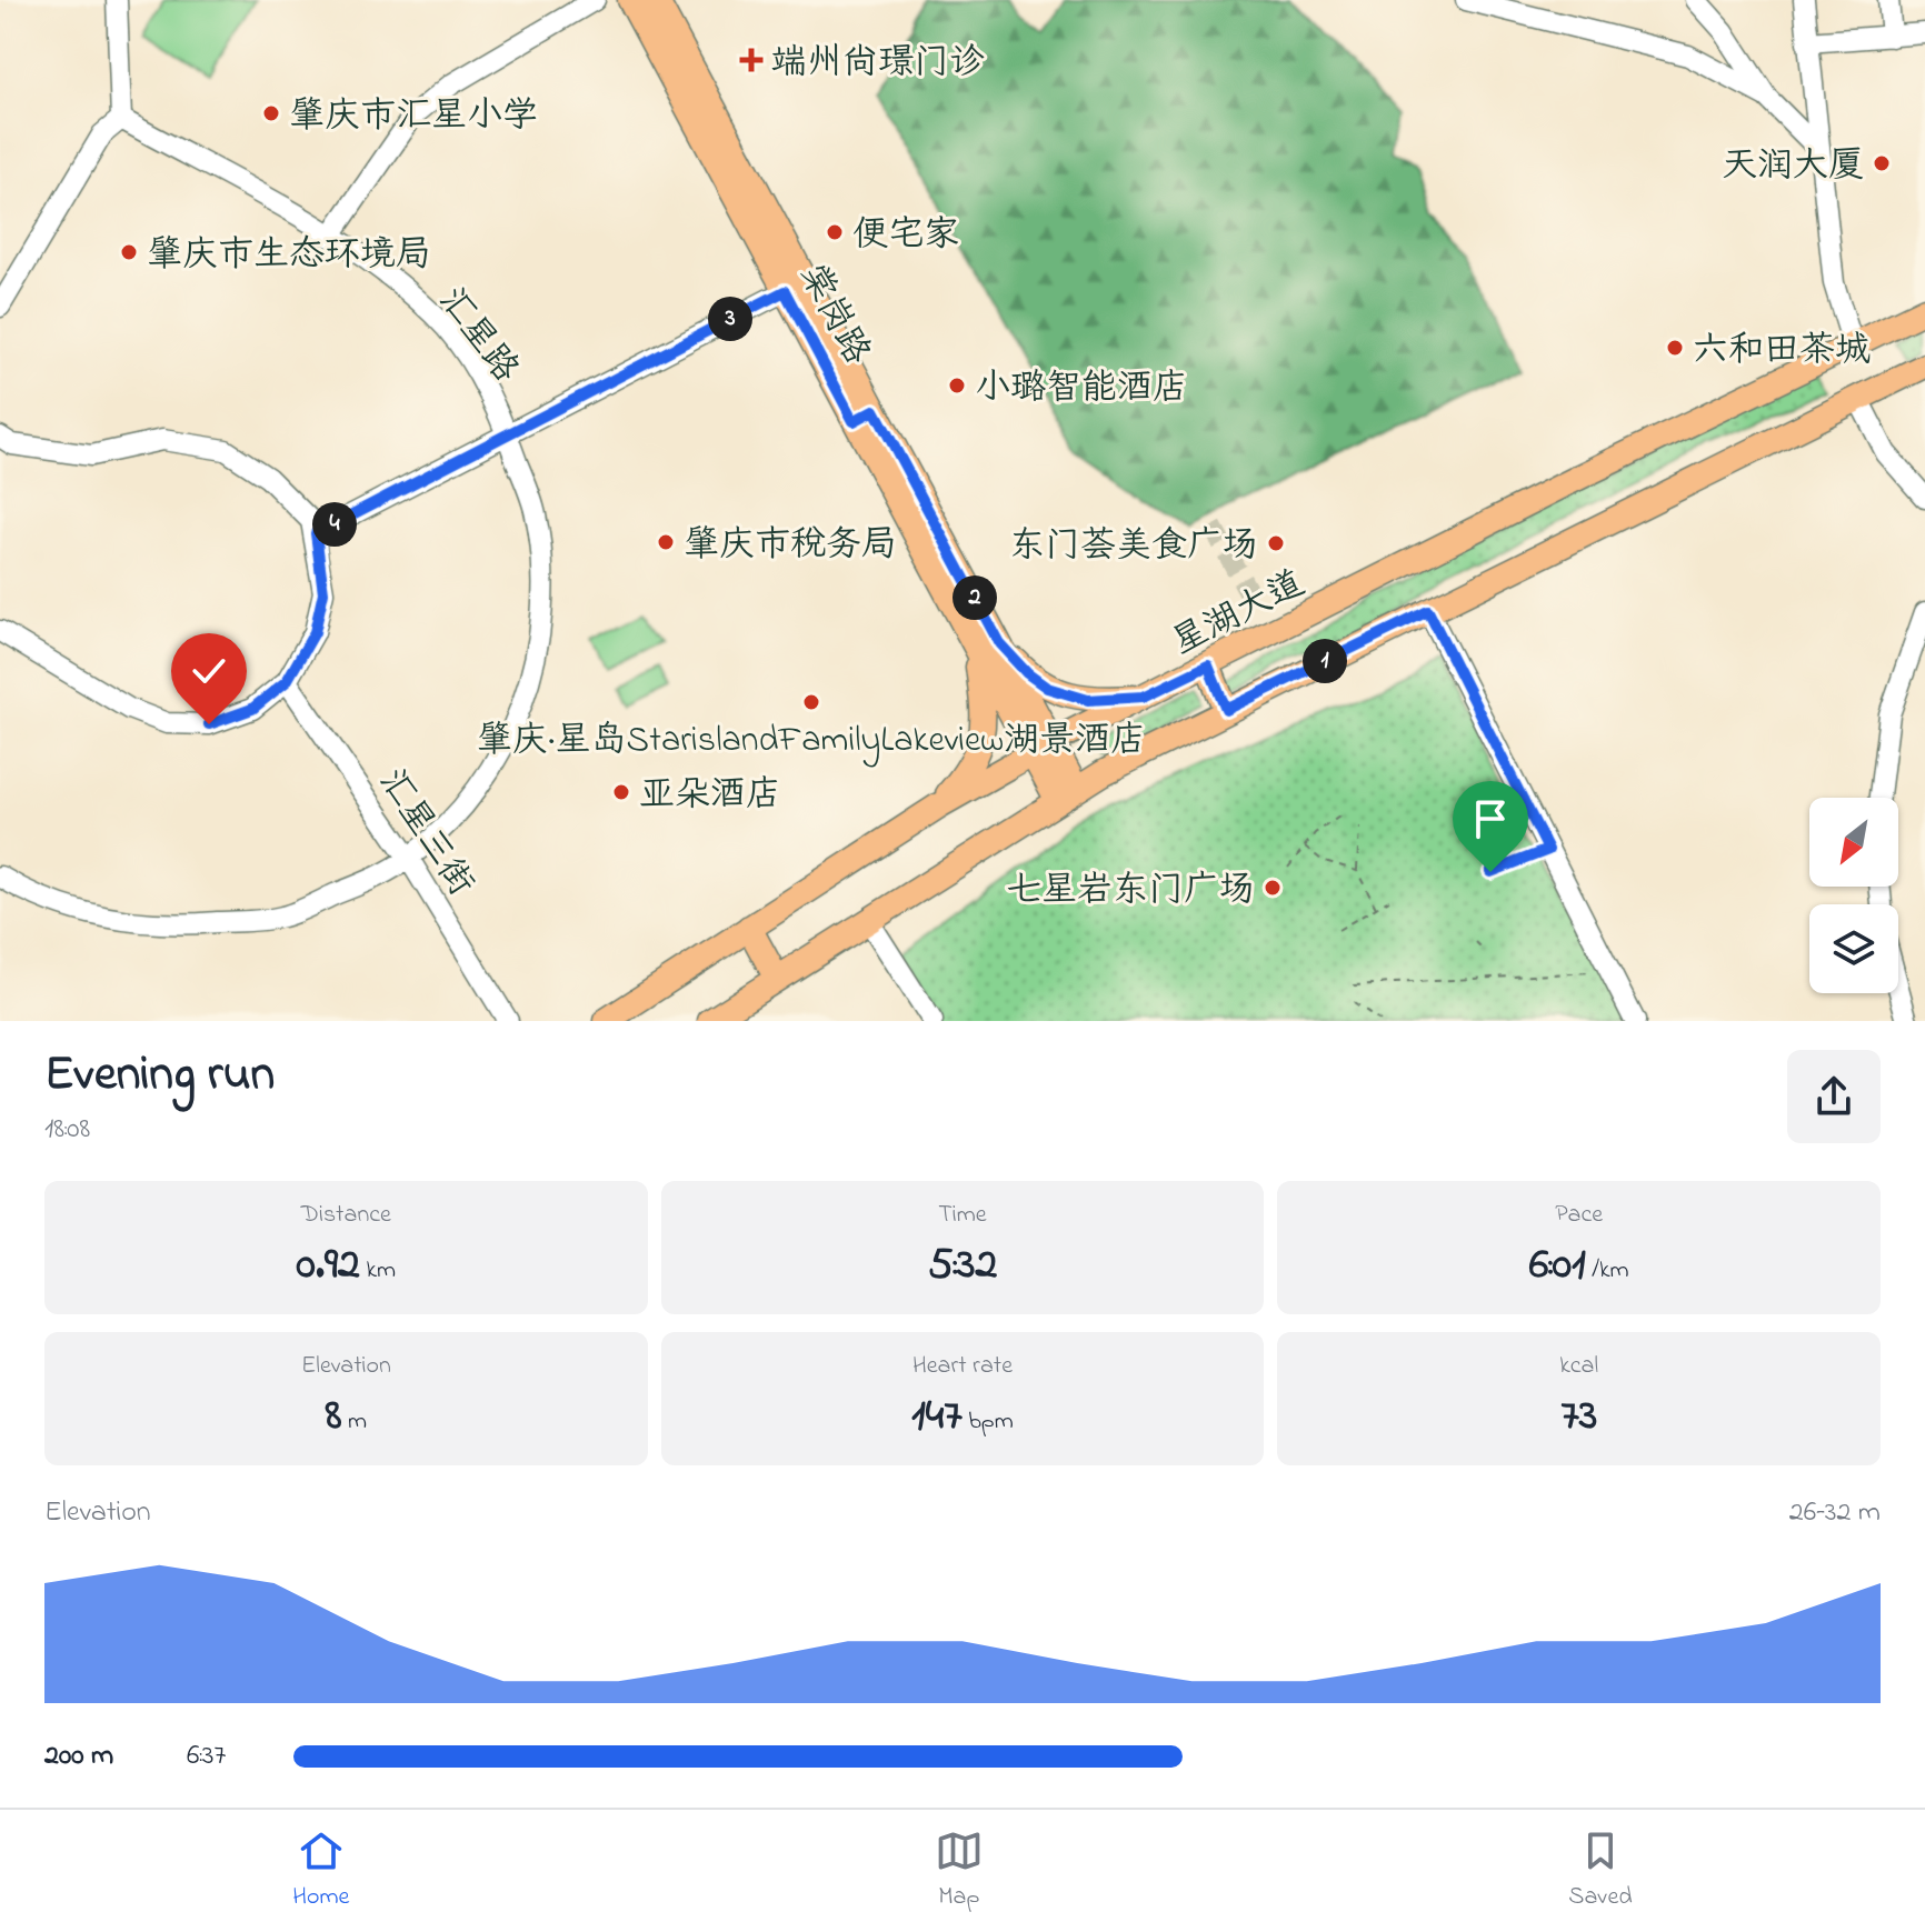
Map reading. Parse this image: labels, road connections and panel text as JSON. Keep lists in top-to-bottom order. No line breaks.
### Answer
{"streets":{"main road":["棠岗路","星湖大道"],"street":["汇星路","汇星三街"]},"crossings":[["棠岗路","星湖大道"],["汇星路","汇星三街"]],"places":{"health":["端州尚璟门诊"],"other":["肇庆市汇星小学","天润大厦","便宅家","肇庆市生态环境局","六和田茶城","小璐智能酒店","肇庆市税务局","东门荟美食广场","肇庆·星岛StarislandFamilyLakeview湖景酒店","亚朵酒店","七星岩东门广场"]},"north":"bottom left","page":{"pins":["3","4","2","1"],"heading":["Evening run","18:08"],"stats":[["Distance","0.92 km"],["Time","5:32"],["Pace","6:01 /km"],["Elevation","8 m"],["Heart rate","147 bpm"],["kcal","73"]],"chart":["Elevation","26–32 m"],"list":[{"name":"200 m","note":"6:37"}],"tabs":["Home","Map","Saved"]}}
